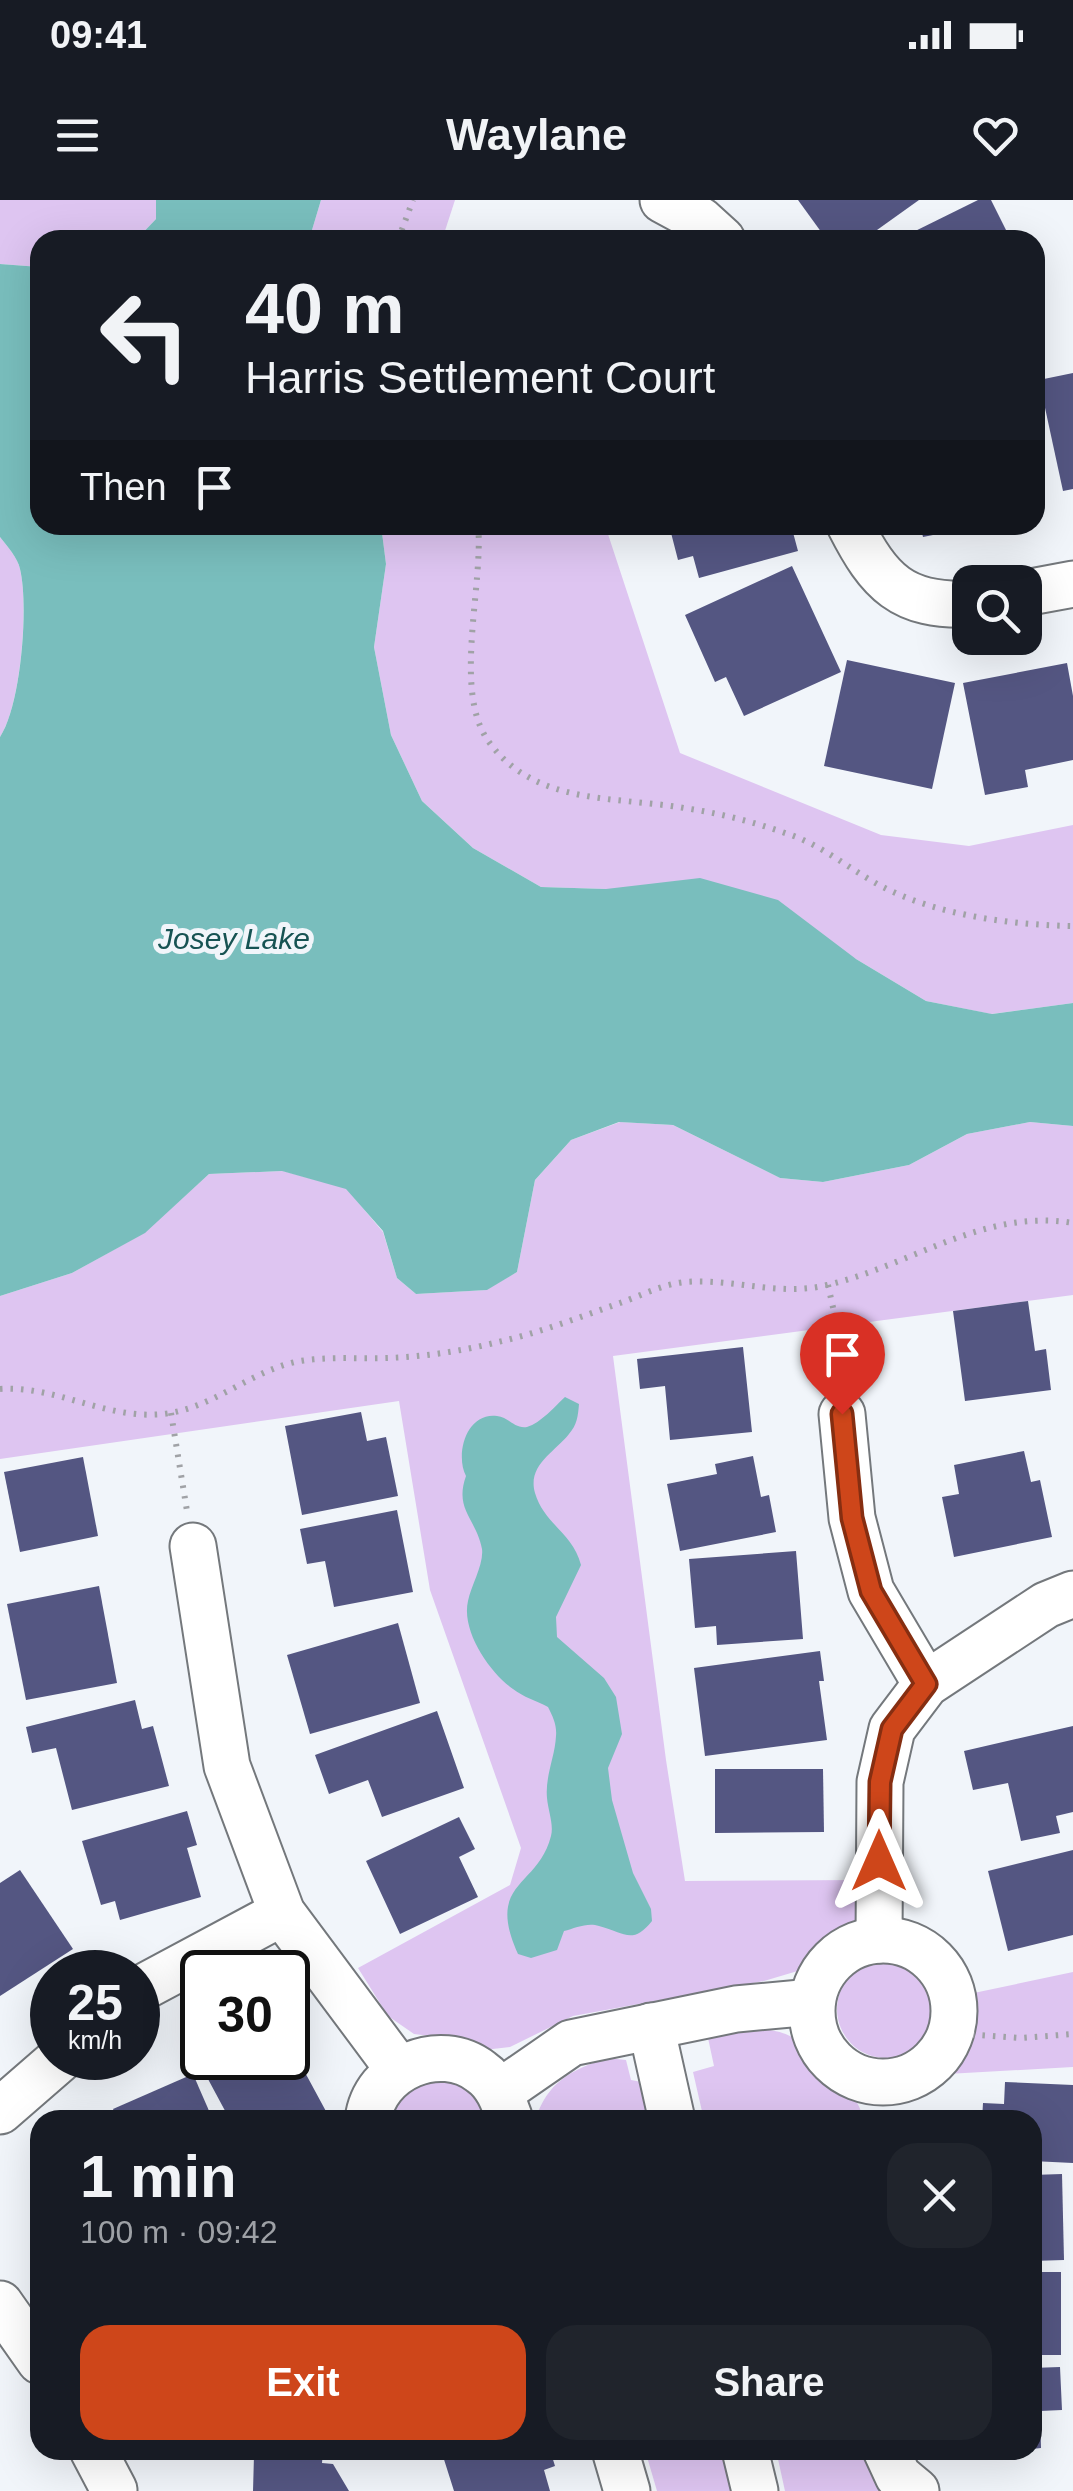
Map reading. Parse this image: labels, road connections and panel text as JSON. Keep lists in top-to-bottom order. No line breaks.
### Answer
{"water":["Josey Lake"],"page":{"status":"09:41","header":"Waylane","turn":["40 m","Harris Settlement Court"],"then":"Then","speed":"25 km/h","limit":"30","heading":["1 min","100 m · 09:42"],"buttons":["Exit","Share"]}}
